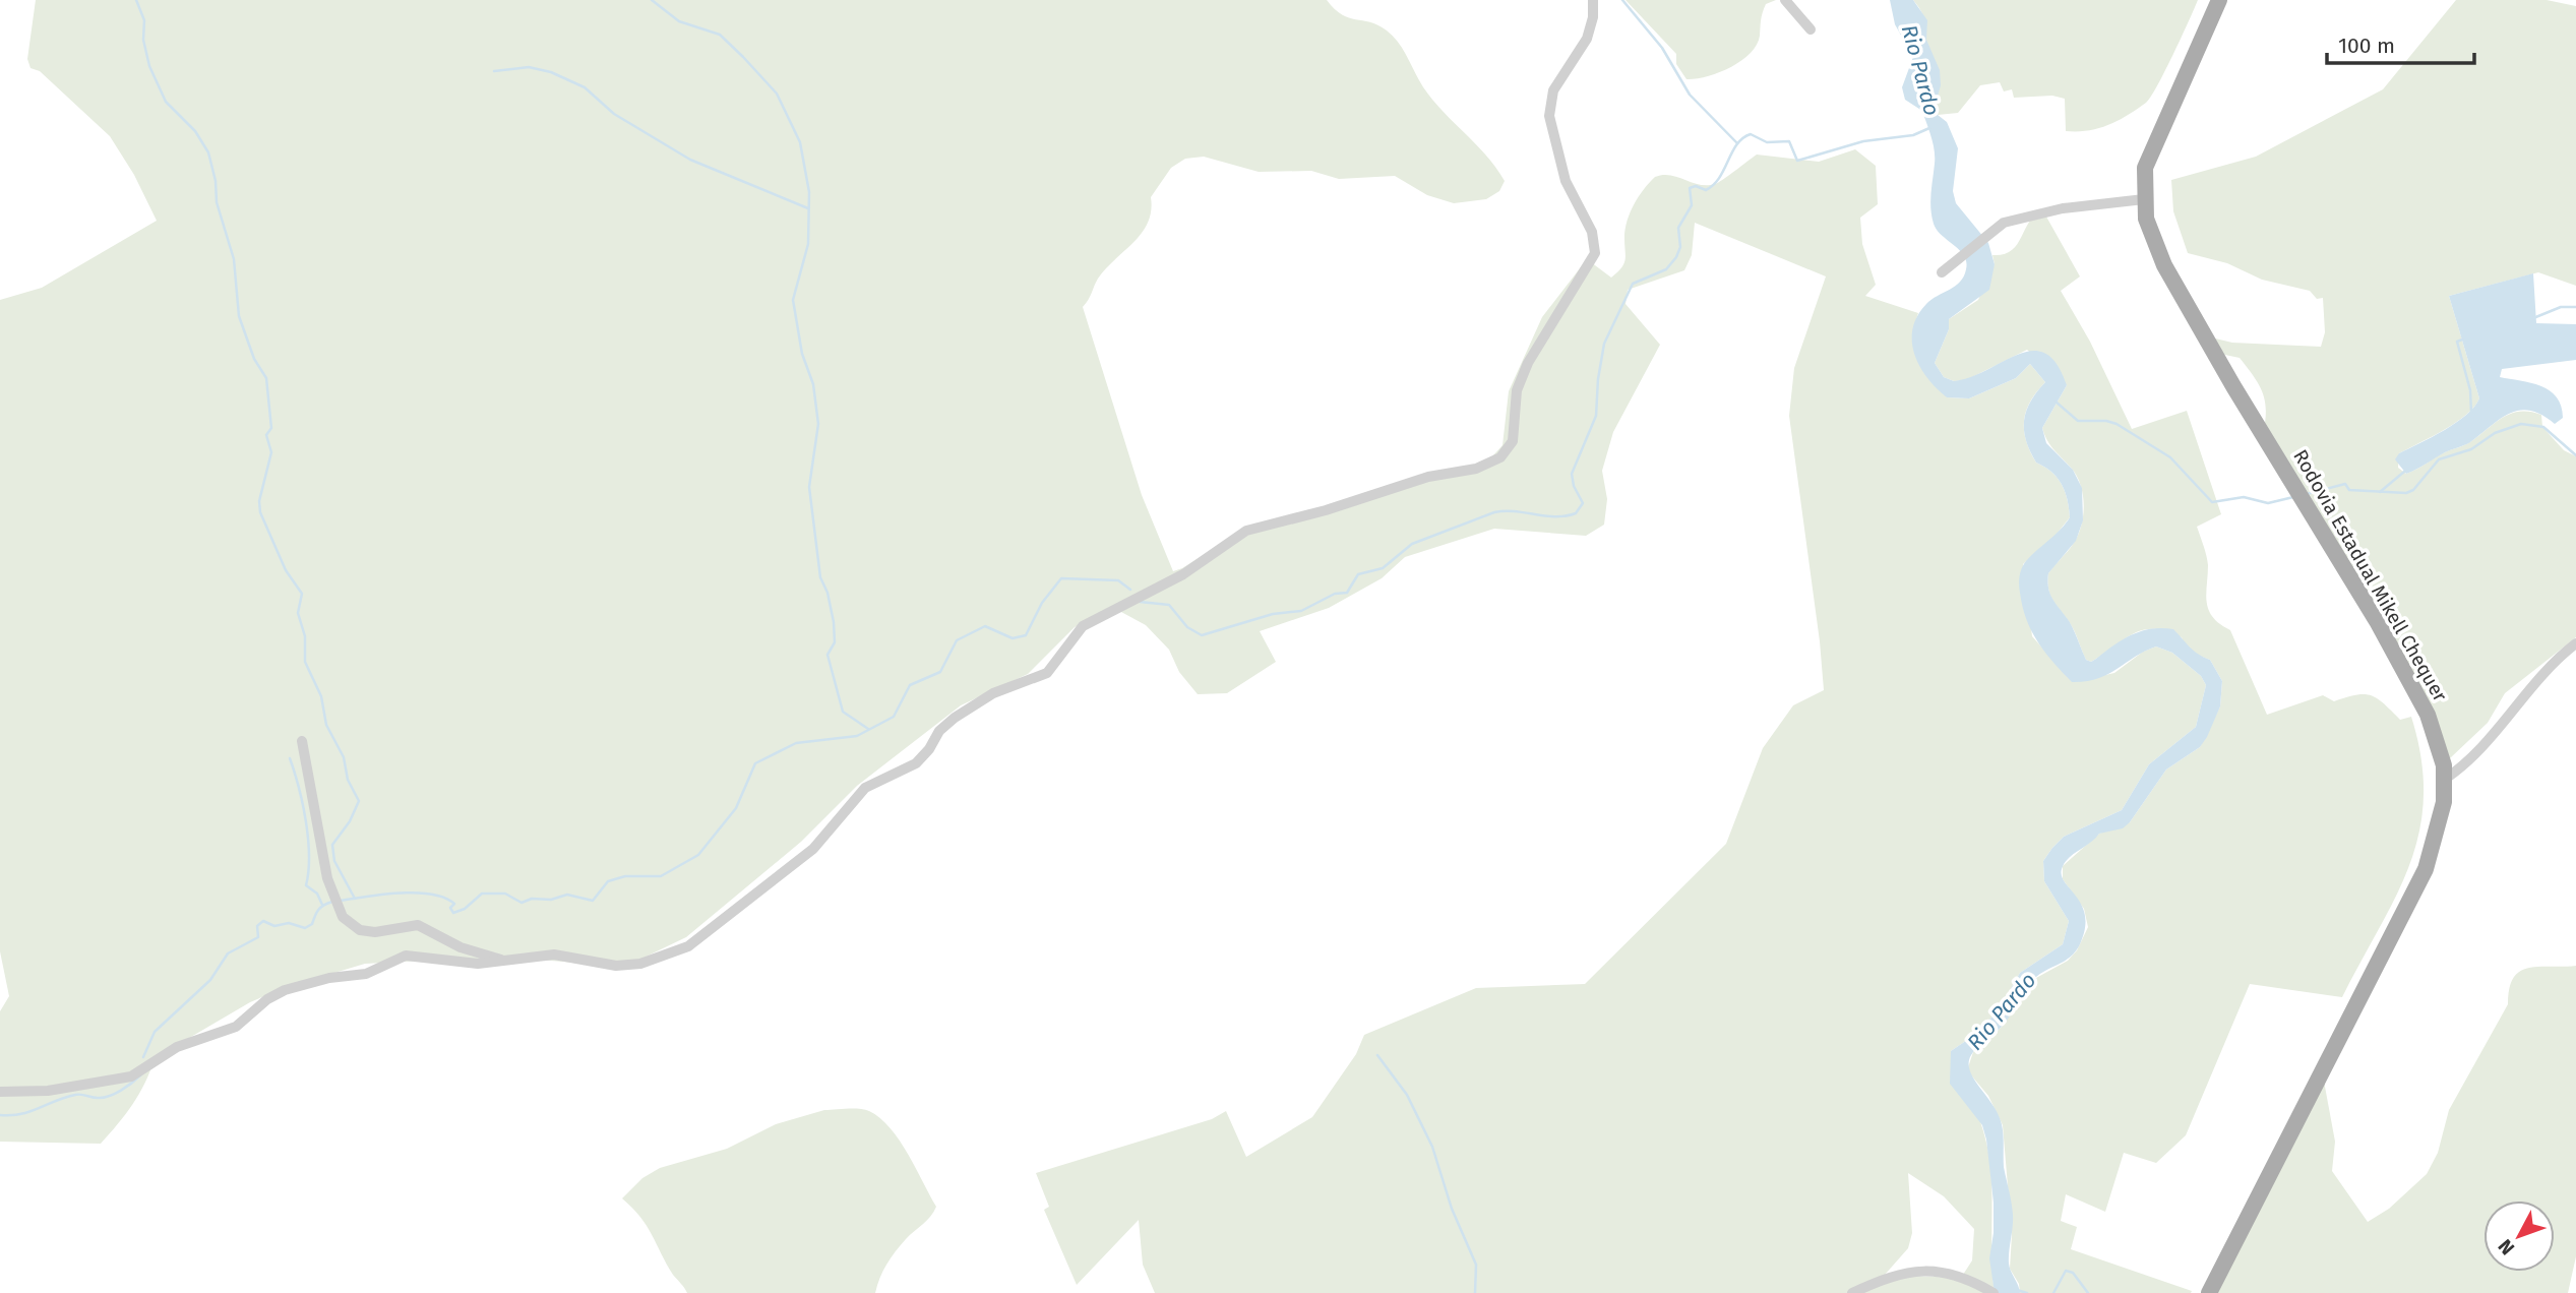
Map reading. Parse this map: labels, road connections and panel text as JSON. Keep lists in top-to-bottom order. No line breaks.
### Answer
{"streets":{"main road":["Rodovia Estadual Mikell Chequer"]},"water":["Rio Pardo"],"scale_bar":"100 m","north":"bottom left"}
